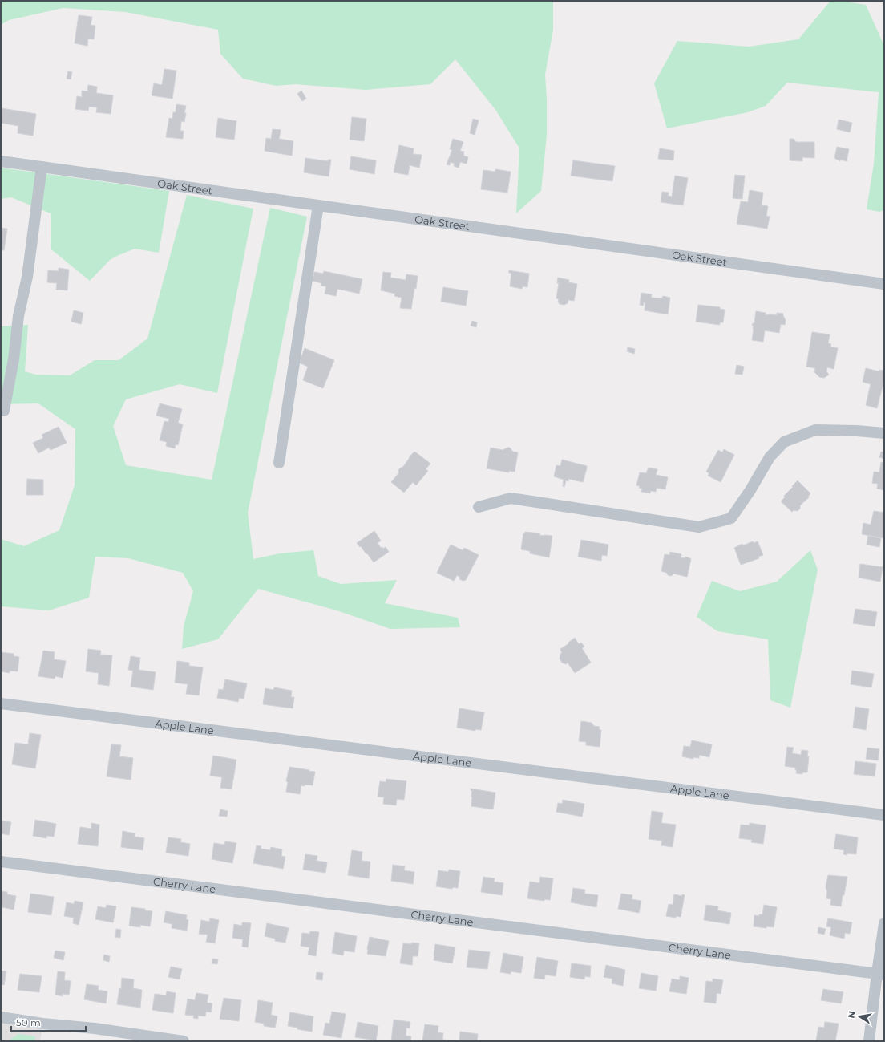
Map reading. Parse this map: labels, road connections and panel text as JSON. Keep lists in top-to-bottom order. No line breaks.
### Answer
{"streets":{"street":["Oak Street","Apple Lane","Cherry Lane"]},"scale_bar":"50 m","north":"left"}
